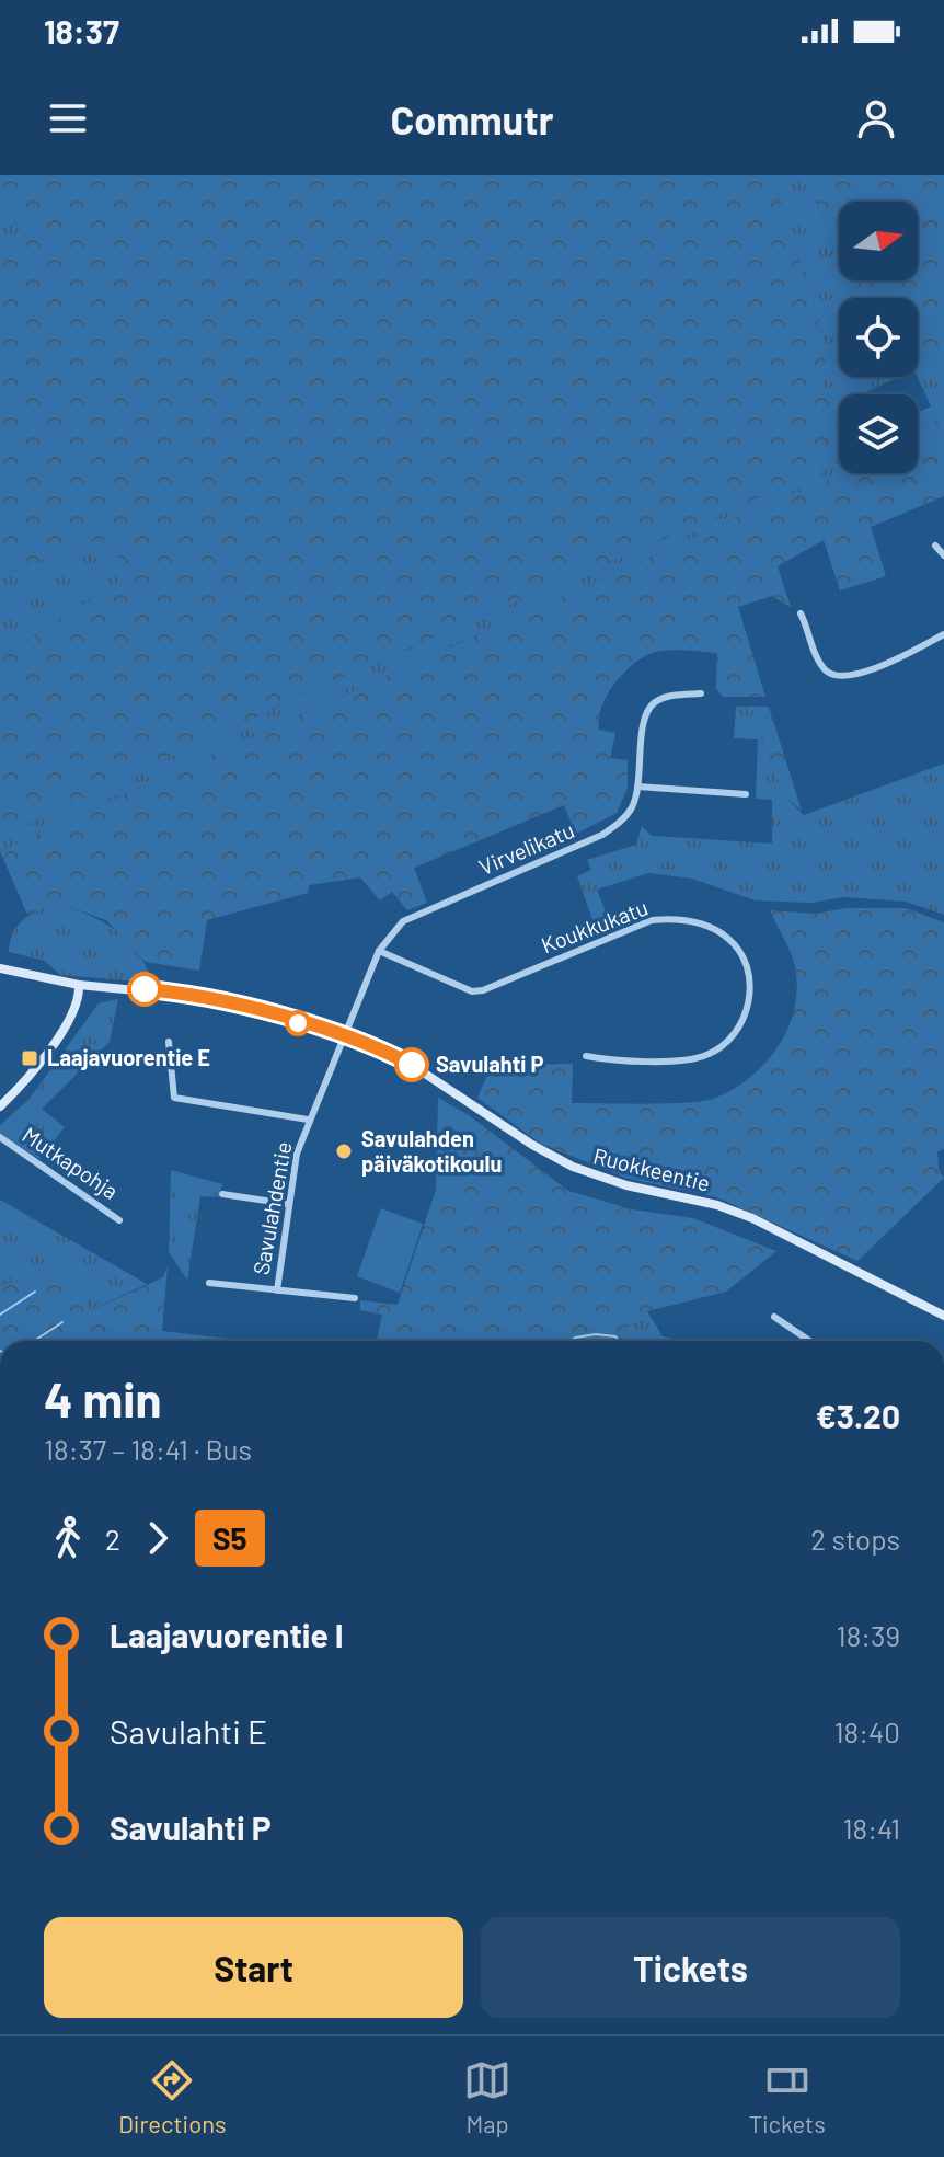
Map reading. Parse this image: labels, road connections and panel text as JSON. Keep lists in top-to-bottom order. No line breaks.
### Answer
{"streets":{"street":["Virvelikatu","Koukkukatu","Mutkapohja","Ruokkeentie","Savulahdentie"]},"crossings":[["Virvelikatu","Koukkukatu"],["Virvelikatu","Ruokkeentie"],["Virvelikatu","Savulahdentie"],["Ruokkeentie","Savulahdentie"]],"places":{"transit":["Laajavuorentie E"],"other":["Savulahti P","Savulahden päiväkotikoulu"]},"lines":["bus line S5"],"north":"right","page":{"status":"18:37","header":"Commutr","heading":["4 min","18:37 – 18:41 · Bus","€3.20"],"legs":["2","S5","2 stops"],"list":[{"name":"Laajavuorentie I","value":"18:39"},{"name":"Savulahti E","value":"18:40"},{"name":"Savulahti P","value":"18:41"}],"buttons":["Start","Tickets"],"tabs":["Directions","Map","Tickets"]}}
